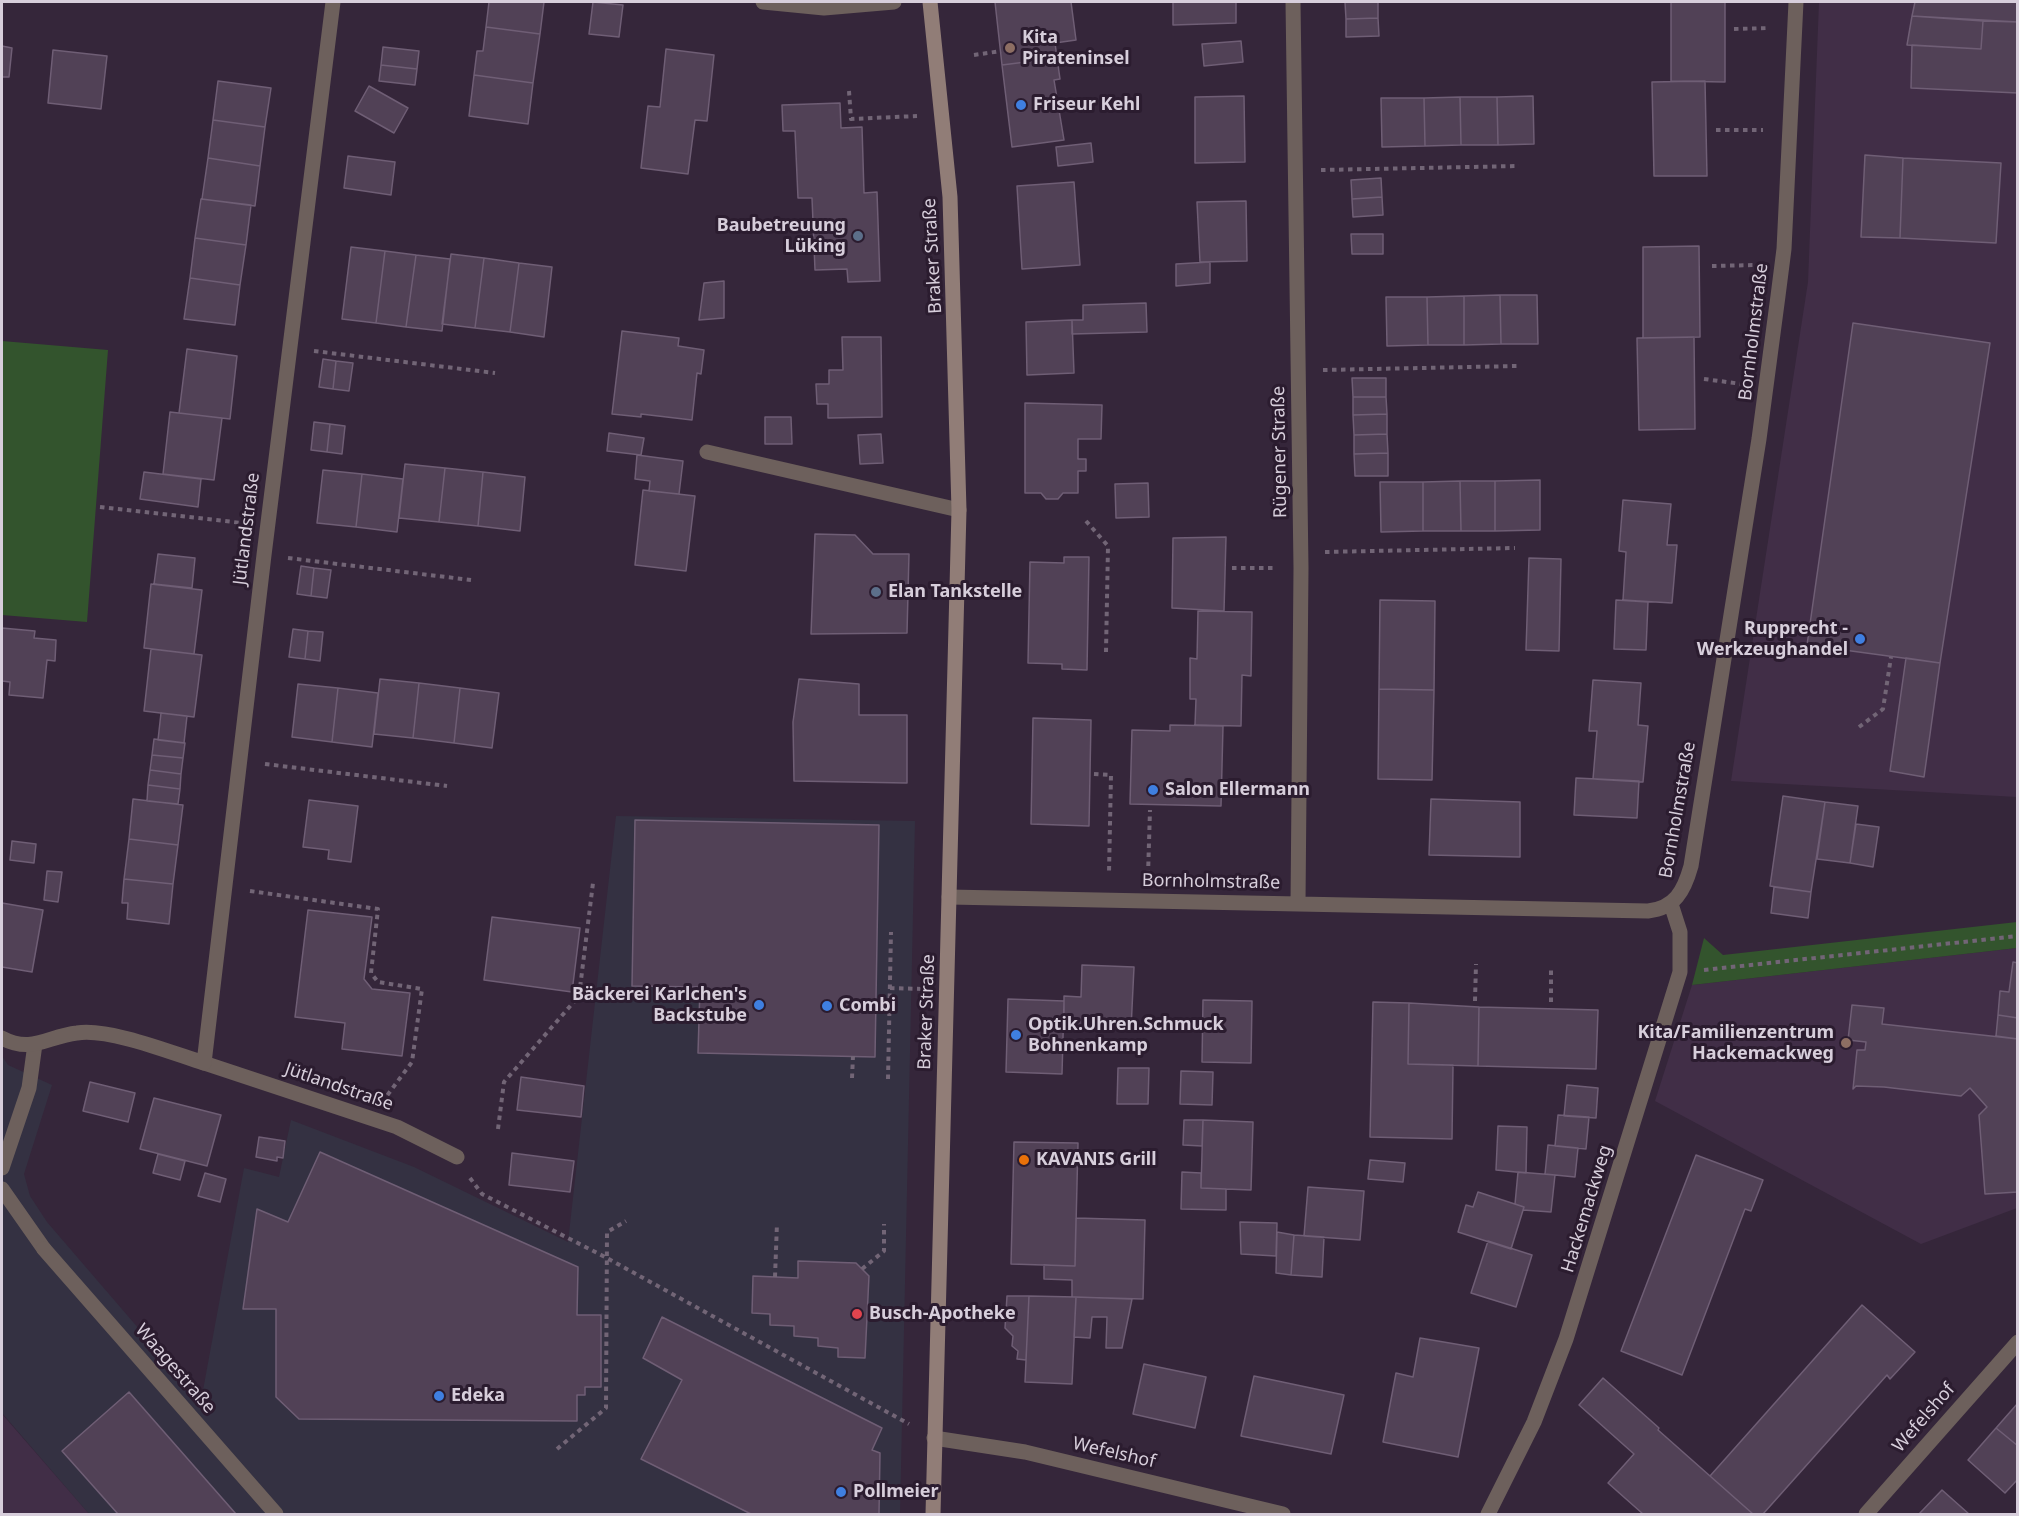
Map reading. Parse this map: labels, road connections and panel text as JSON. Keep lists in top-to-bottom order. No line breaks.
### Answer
{"streets":{"main road":["Braker Straße"],"street":["Bornholmstraße","Rügener Straße","Jütlandstraße","Hackemackweg","Waagestraße","Wefelshof"]},"crossings":[["Braker Straße","Bornholmstraße"],["Braker Straße","Wefelshof"],["Bornholmstraße","Rügener Straße"],["Bornholmstraße","Hackemackweg"]],"places":["Kita Pirateninsel","Friseur Kehl","Baubetreuung Lüking","Elan Tankstelle","Rupprecht - Werkzeughandel","Salon Ellermann","Bäckerei Karlchen's Backstube","Combi","Optik.Uhren.Schmuck Bohnenkamp","Kita/Familienzentrum Hackemackweg","KAVANIS Grill","Busch-Apotheke","Edeka","Pollmeier"]}
